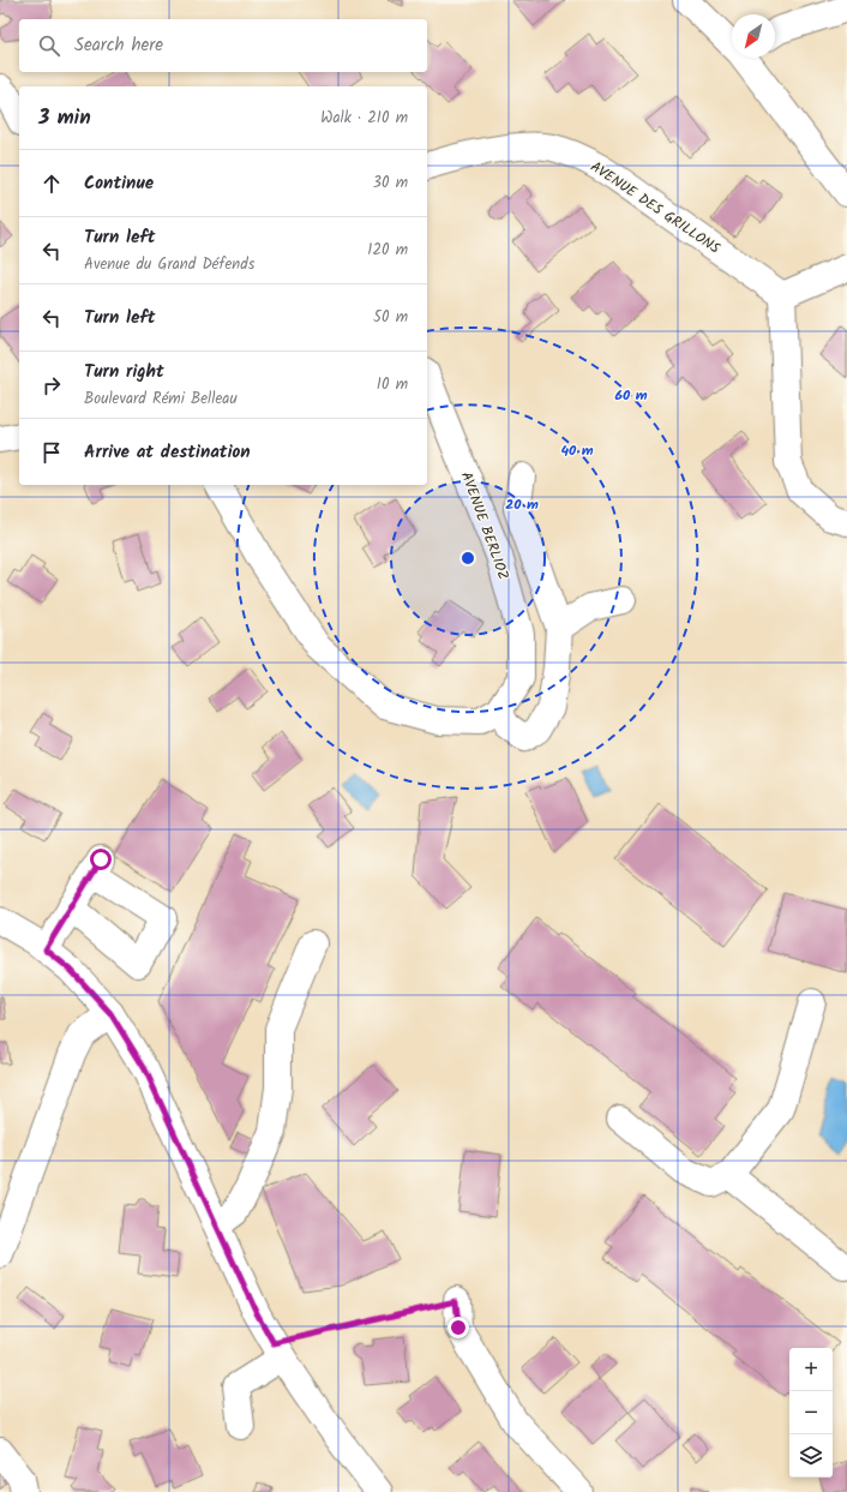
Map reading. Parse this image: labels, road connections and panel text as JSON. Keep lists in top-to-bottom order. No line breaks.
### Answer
{"streets":{"street":["AVENUE DES GRILLONS","AVENUE BERLIOZ"]},"north":"bottom left","page":{"search":"Search here","heading":["3 min","Walk · 210 m"],"list":[["Continue","30 m"],["Turn left","Avenue du Grand Défends","120 m"],["Turn left","50 m"],["Turn right","Boulevard Rémi Belleau","10 m"],"Arrive at destination"],"map_buttons":["+","−"]},"rings":["60 m","40 m","20 m"]}
